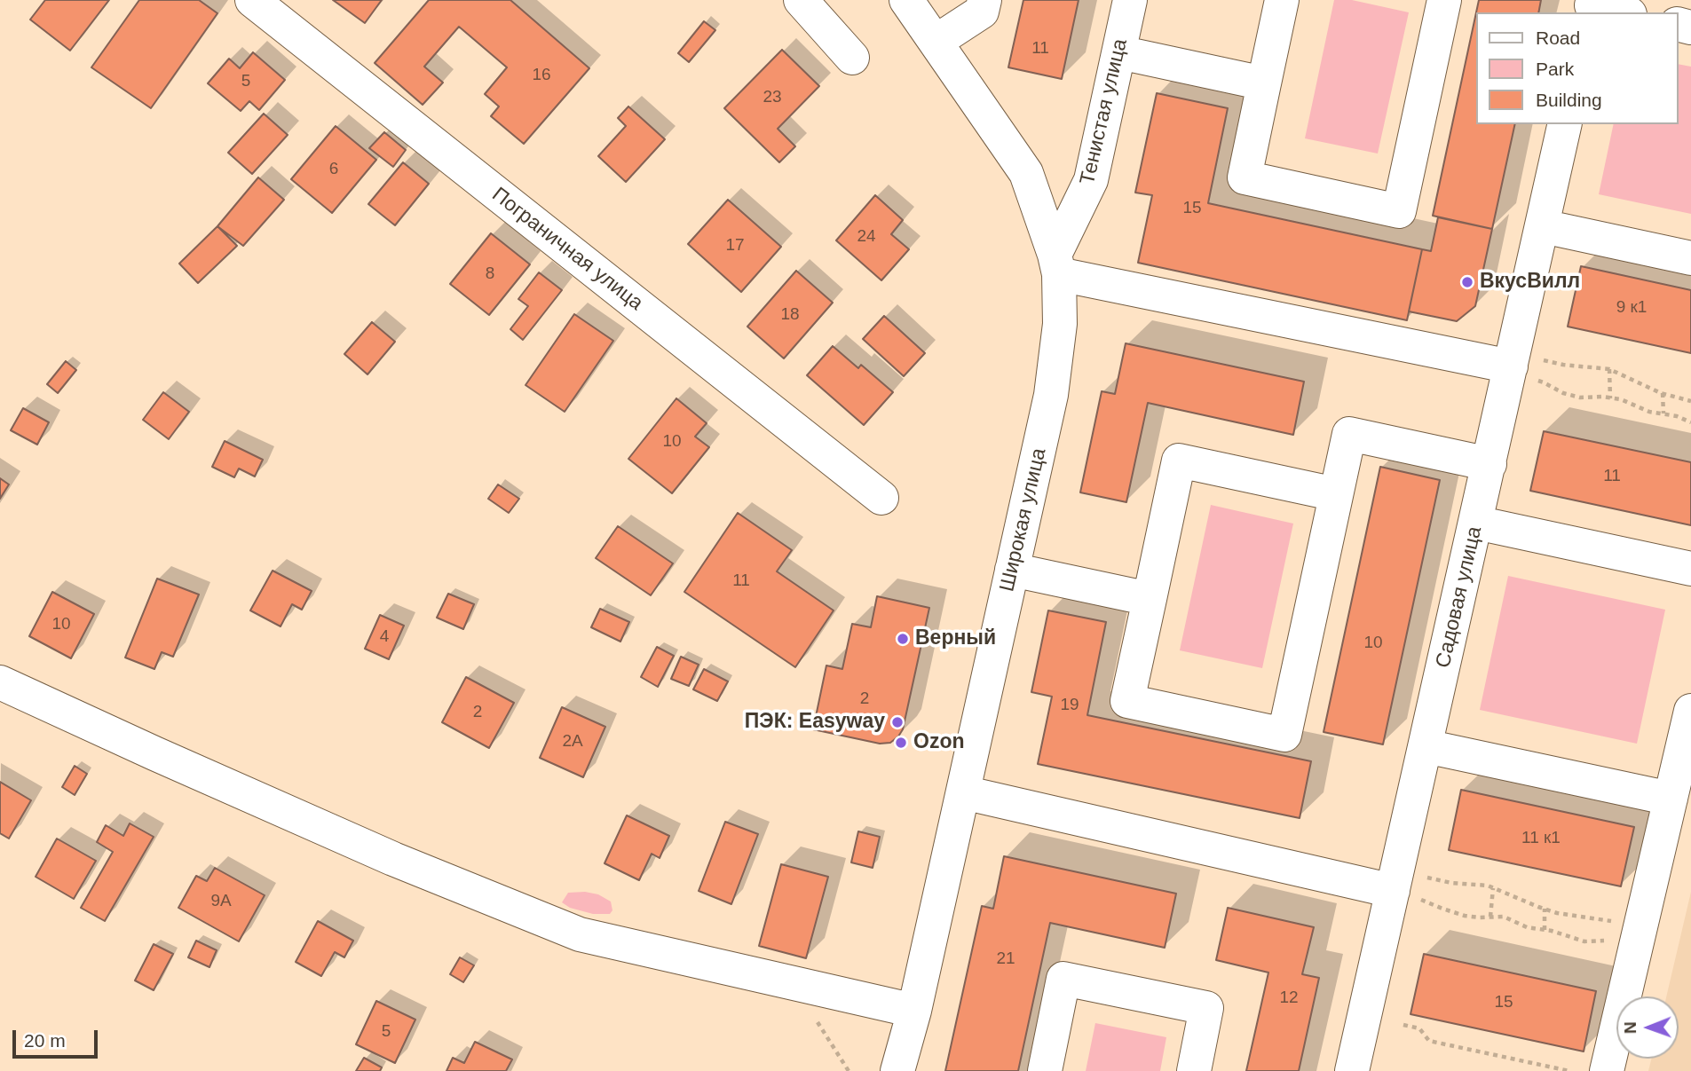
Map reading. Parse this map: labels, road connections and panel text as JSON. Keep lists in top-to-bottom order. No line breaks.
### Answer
{"streets":{"street":["Тенистая улица","Пограничная улица","Широкая улица","Садовая улица"]},"crossings":[["Тенистая улица","Широкая улица"]],"places":["ВкусВилл","Верный","ПЭК: Easyway","Ozon"],"house_numbers":["11","16","5","23","6","15","24","17","8","9 к1","18","10","11","11","10","4","10","2","19","2","2А","11 к1","9А","21","12","15","5"],"legend":["Road","Park","Building"],"scale_bar":"20 m","north":"left"}
